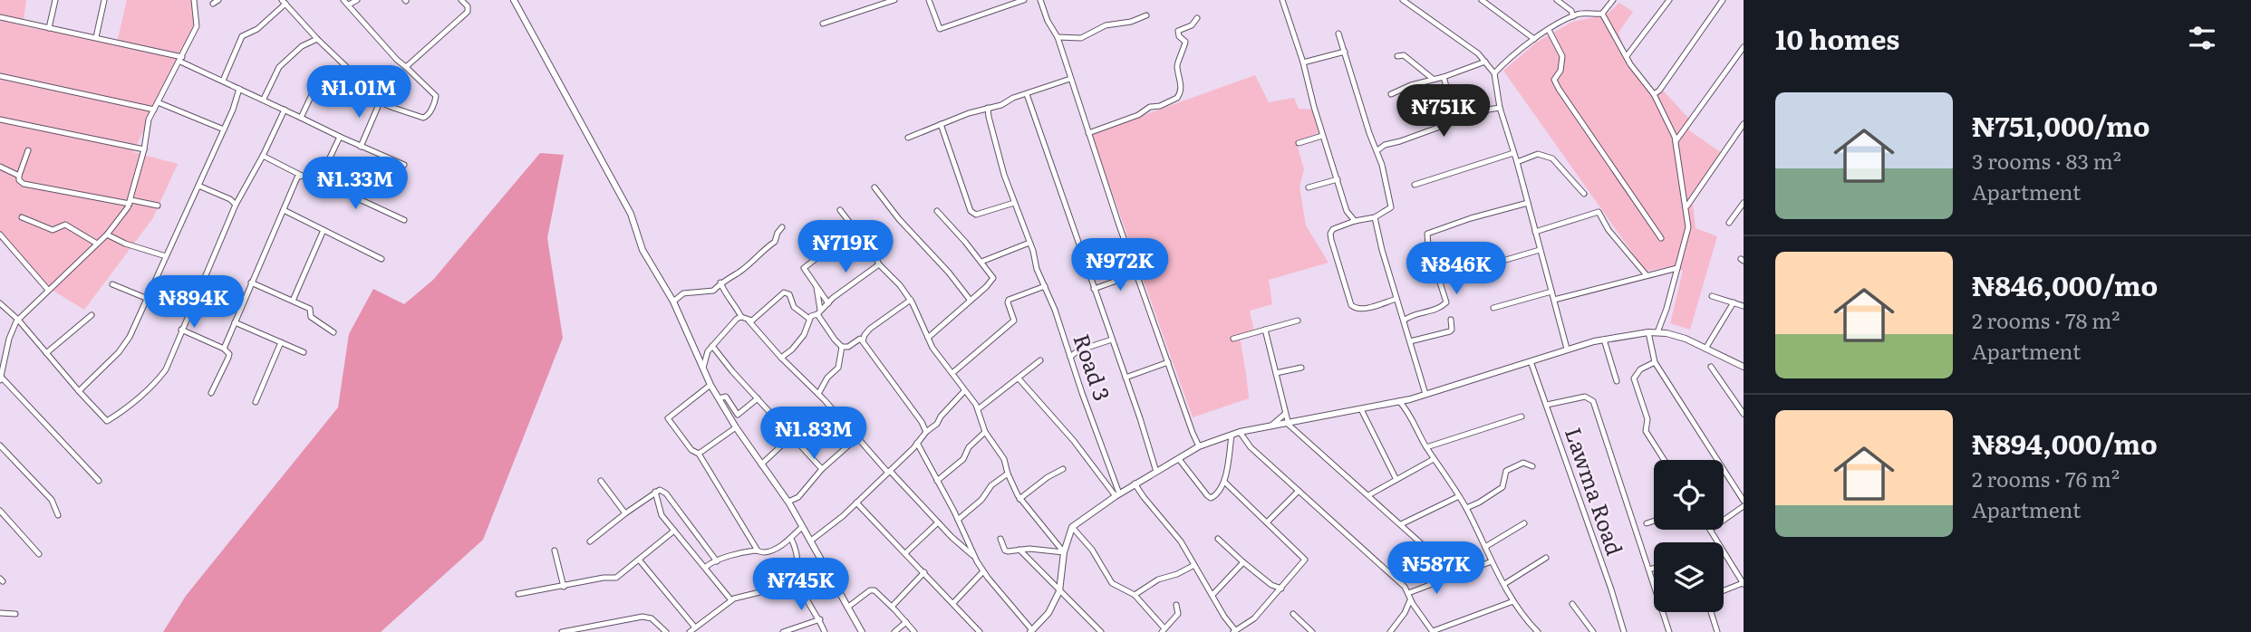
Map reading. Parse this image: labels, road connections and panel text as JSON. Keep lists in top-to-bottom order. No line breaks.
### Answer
{"streets":{"street":["Road 3","Lawma Road"]},"page":{"heading":"10 homes","price":["₦1.01M","₦751K","₦1.33M","₦719K","₦972K","₦846K","₦894K","₦1.83M","₦587K","₦745K"],"list":[{"name":"₦751,000/mo","note":"3 rooms · 83 m² · Apartment"},{"name":"₦846,000/mo","note":"2 rooms · 78 m² · Apartment"},{"name":"₦894,000/mo","note":"2 rooms · 76 m² · Apartment"}]}}
